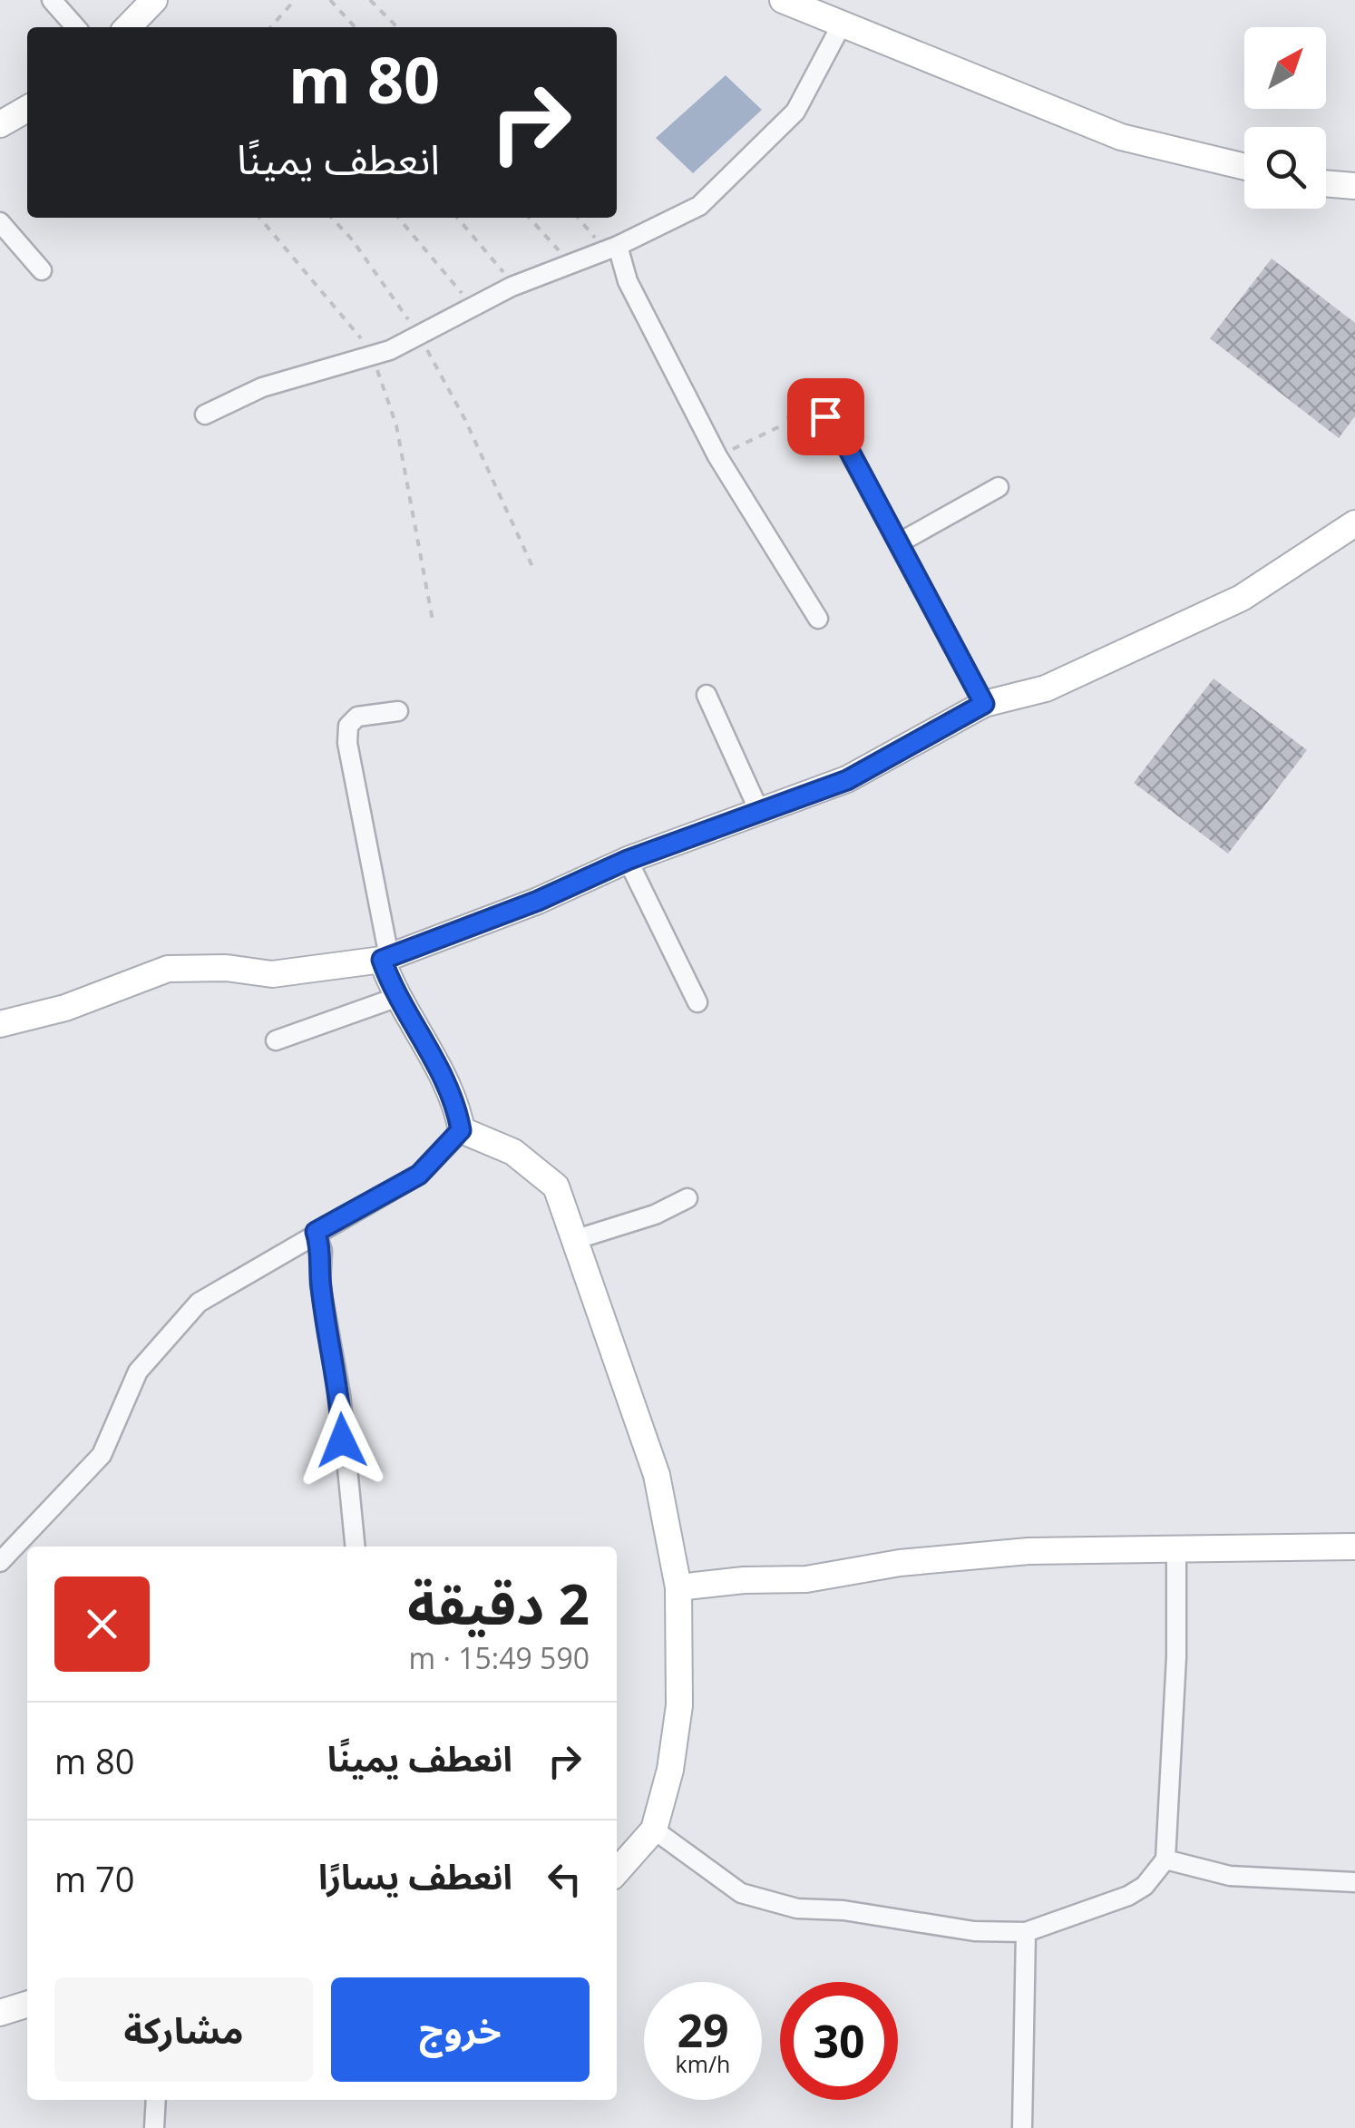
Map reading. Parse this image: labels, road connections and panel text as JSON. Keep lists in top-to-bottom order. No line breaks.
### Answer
{"north":"top right","page":{"turn":["80 m","انعطف يمينًا"],"heading":["2 دقيقة","590 m · 15:49"],"list":[{"name":"انعطف يمينًا","value":"80 m"},{"name":"انعطف يسارًا","value":"70 m"}],"buttons":["خروج","مشاركة"],"speed":"29 km/h","limit":"30"}}
